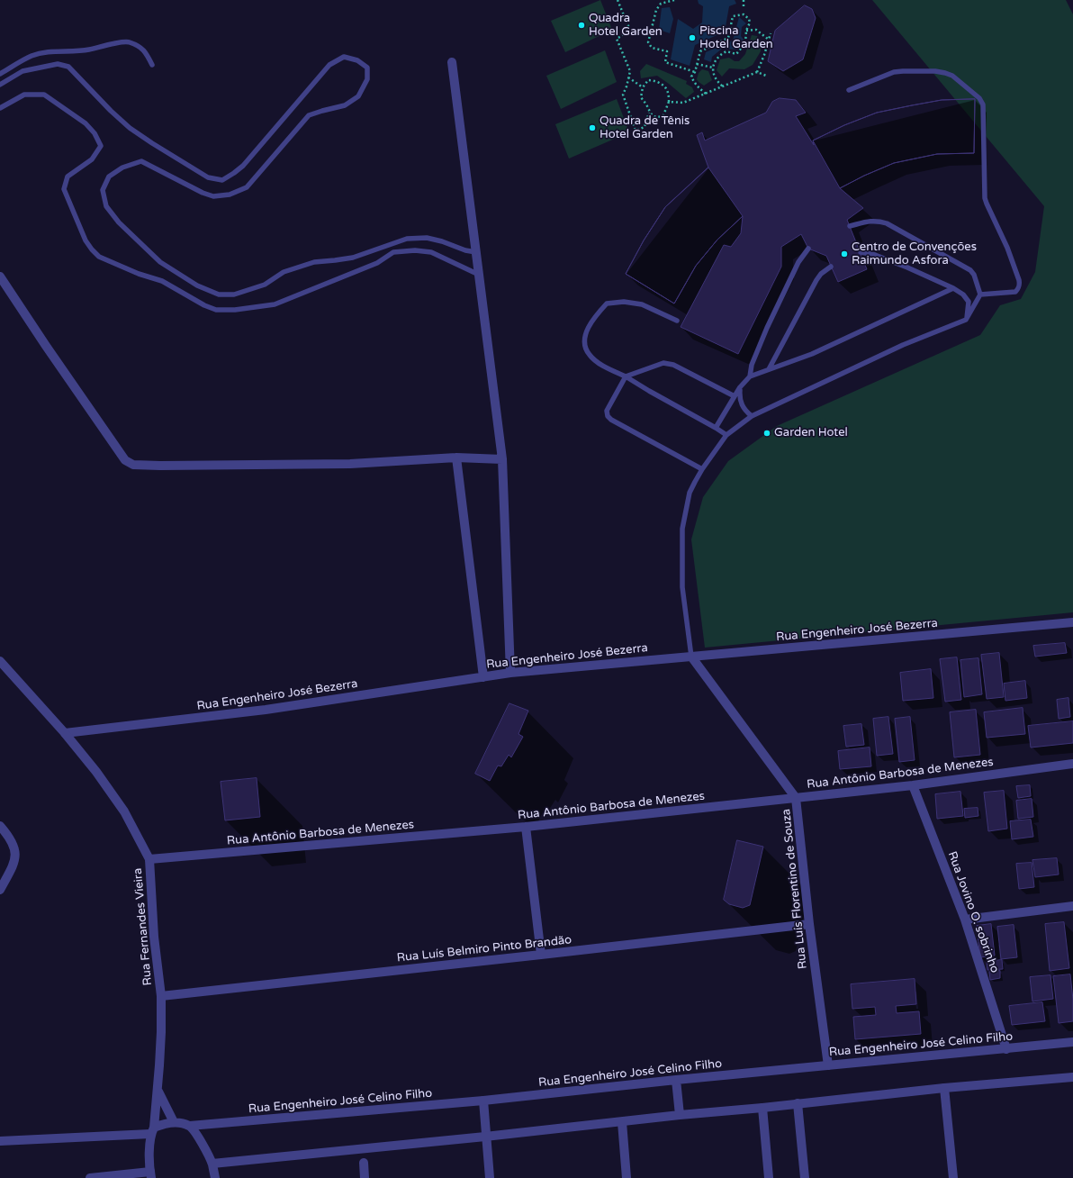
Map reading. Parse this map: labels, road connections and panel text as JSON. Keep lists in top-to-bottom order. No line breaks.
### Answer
{"streets":{"street":["Rua Engenheiro José Bezerra","Rua Antônio Barbosa de Menezes","Rua Luís Florentino de Souza","Rua Jovino O. sobrinho","Rua Fernandes Vieira","Rua Luís Belmiro Pinto Brandão","Rua Engenheiro José Celino Filho"]},"crossings":[["Rua Engenheiro José Bezerra","Rua Luís Florentino de Souza"],["Rua Engenheiro José Bezerra","Rua Fernandes Vieira"],["Rua Antônio Barbosa de Menezes","Rua Luís Florentino de Souza"],["Rua Antônio Barbosa de Menezes","Rua Jovino O. sobrinho"],["Rua Antônio Barbosa de Menezes","Rua Fernandes Vieira"],["Rua Luís Florentino de Souza","Rua Luís Belmiro Pinto Brandão"],["Rua Luís Florentino de Souza","Rua Engenheiro José Celino Filho"],["Rua Jovino O. sobrinho","Rua Engenheiro José Celino Filho"],["Rua Fernandes Vieira","Rua Luís Belmiro Pinto Brandão"]],"places":["Quadra Hotel Garden","Piscina Hotel Garden","Quadra de Tênis Hotel Garden","Centro de Convenções Raimundo Asfora","Garden Hotel"]}
